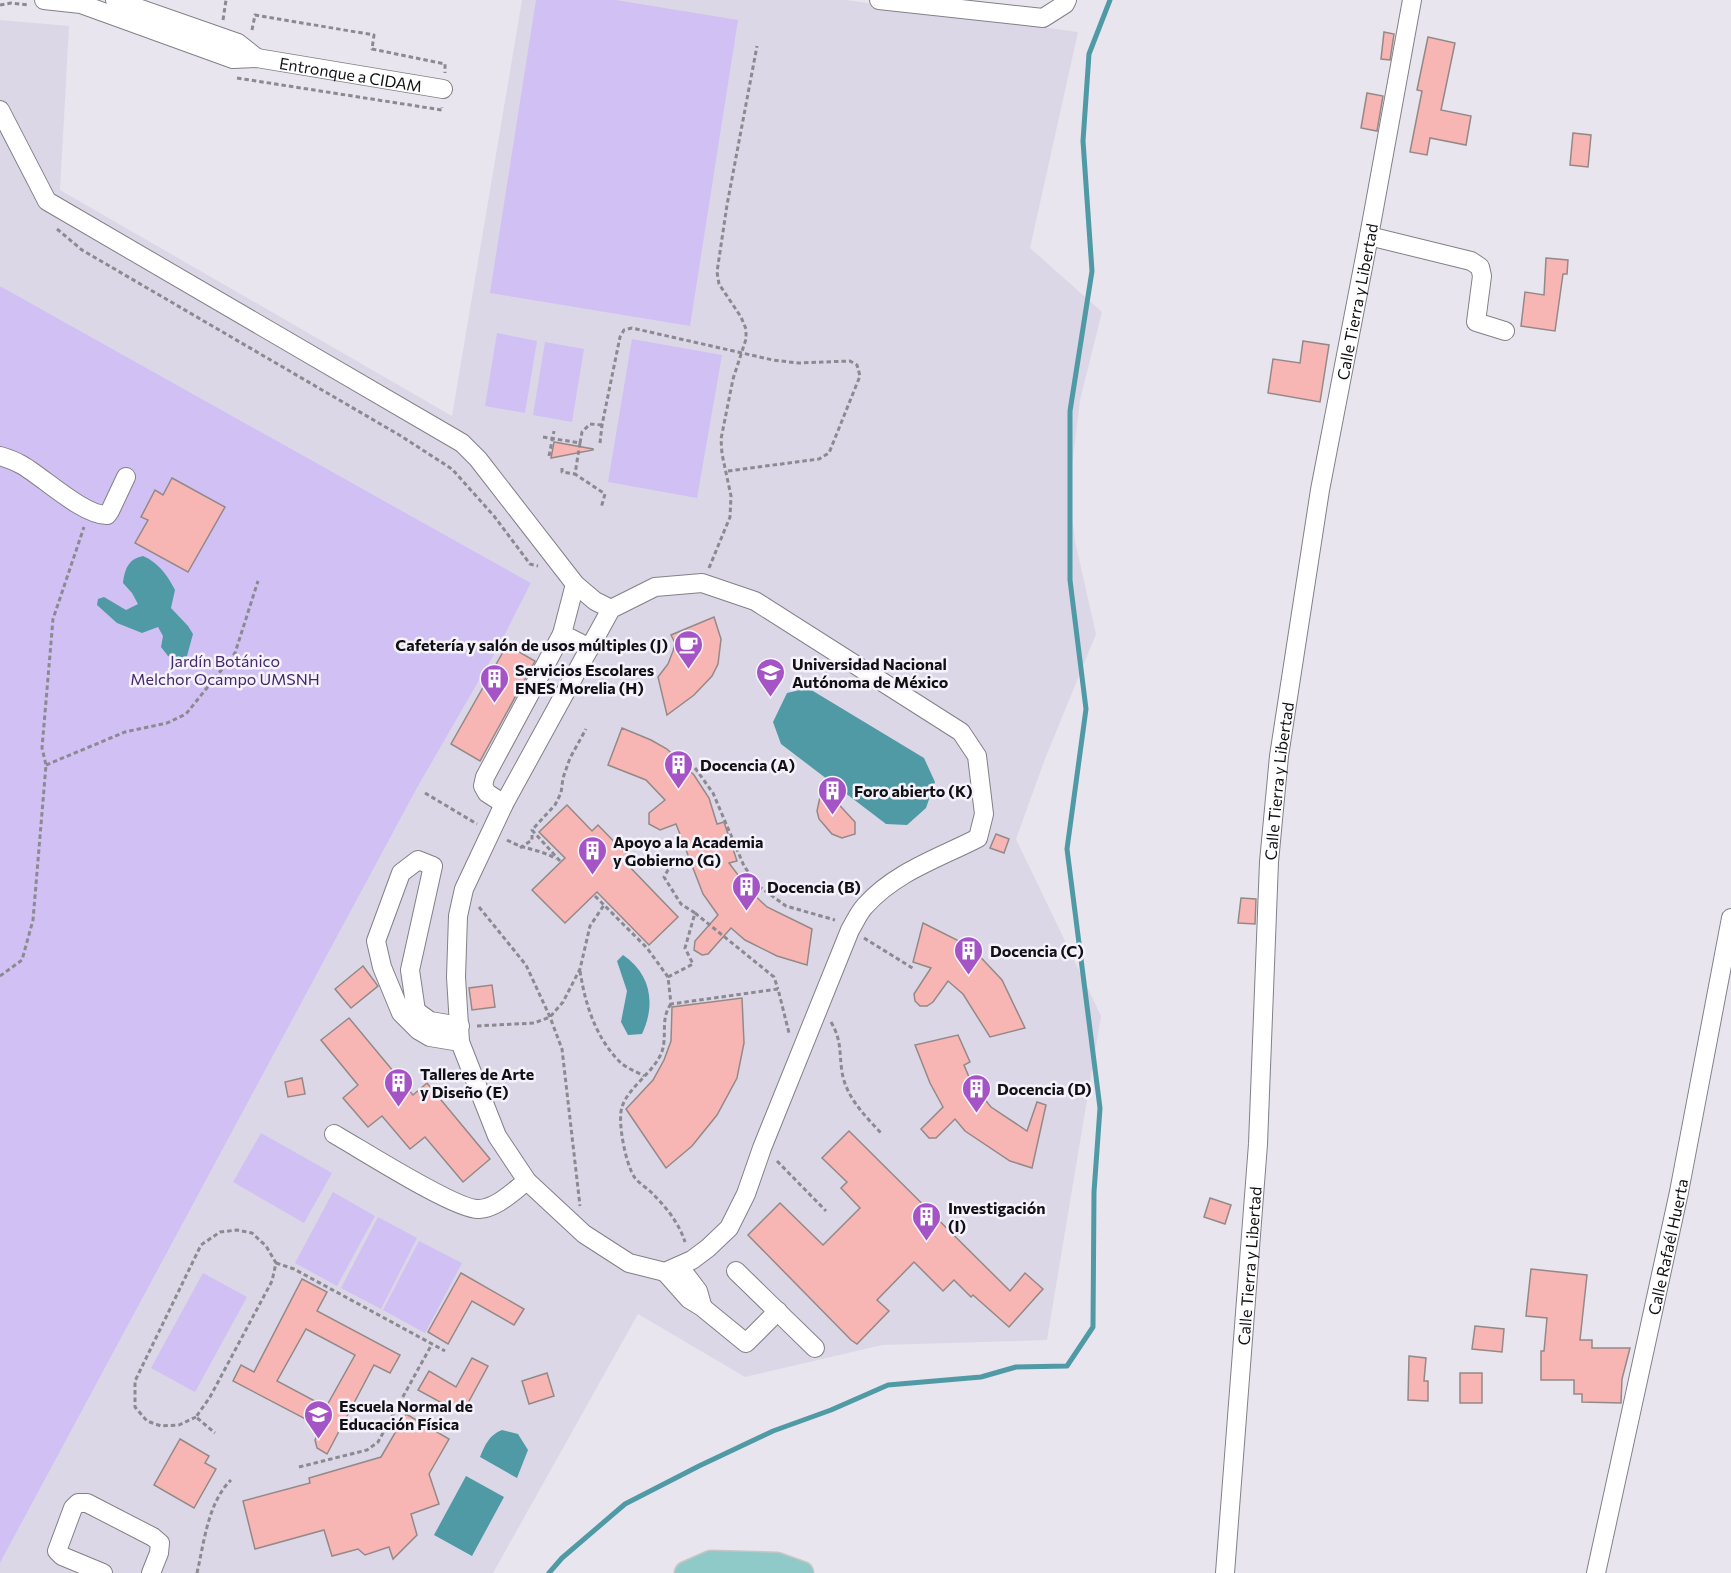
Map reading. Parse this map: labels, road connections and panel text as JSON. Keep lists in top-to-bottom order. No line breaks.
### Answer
{"streets":{"street":["Entronque a CIDAM","Calle Tierra y Libertad","Calle Rafaél Huerta"]},"parks":["Jardín Botánico Melchor Ocampo UMSNH"],"places":{"cafe":["Cafetería y salón de usos múltiples (J)"],"school or university":["Universidad Nacional Autónoma de México","Escuela Normal de Educación Física"],"building":["Servicios Escolares ENES Morelia (H)","Docencia (A)","Foro abierto (K)","Apoyo a la Academia y Gobierno (G)","Docencia (B)","Docencia (C)","Talleres de Arte y Diseño (E)","Docencia (D)","Investigación (I)"]}}
